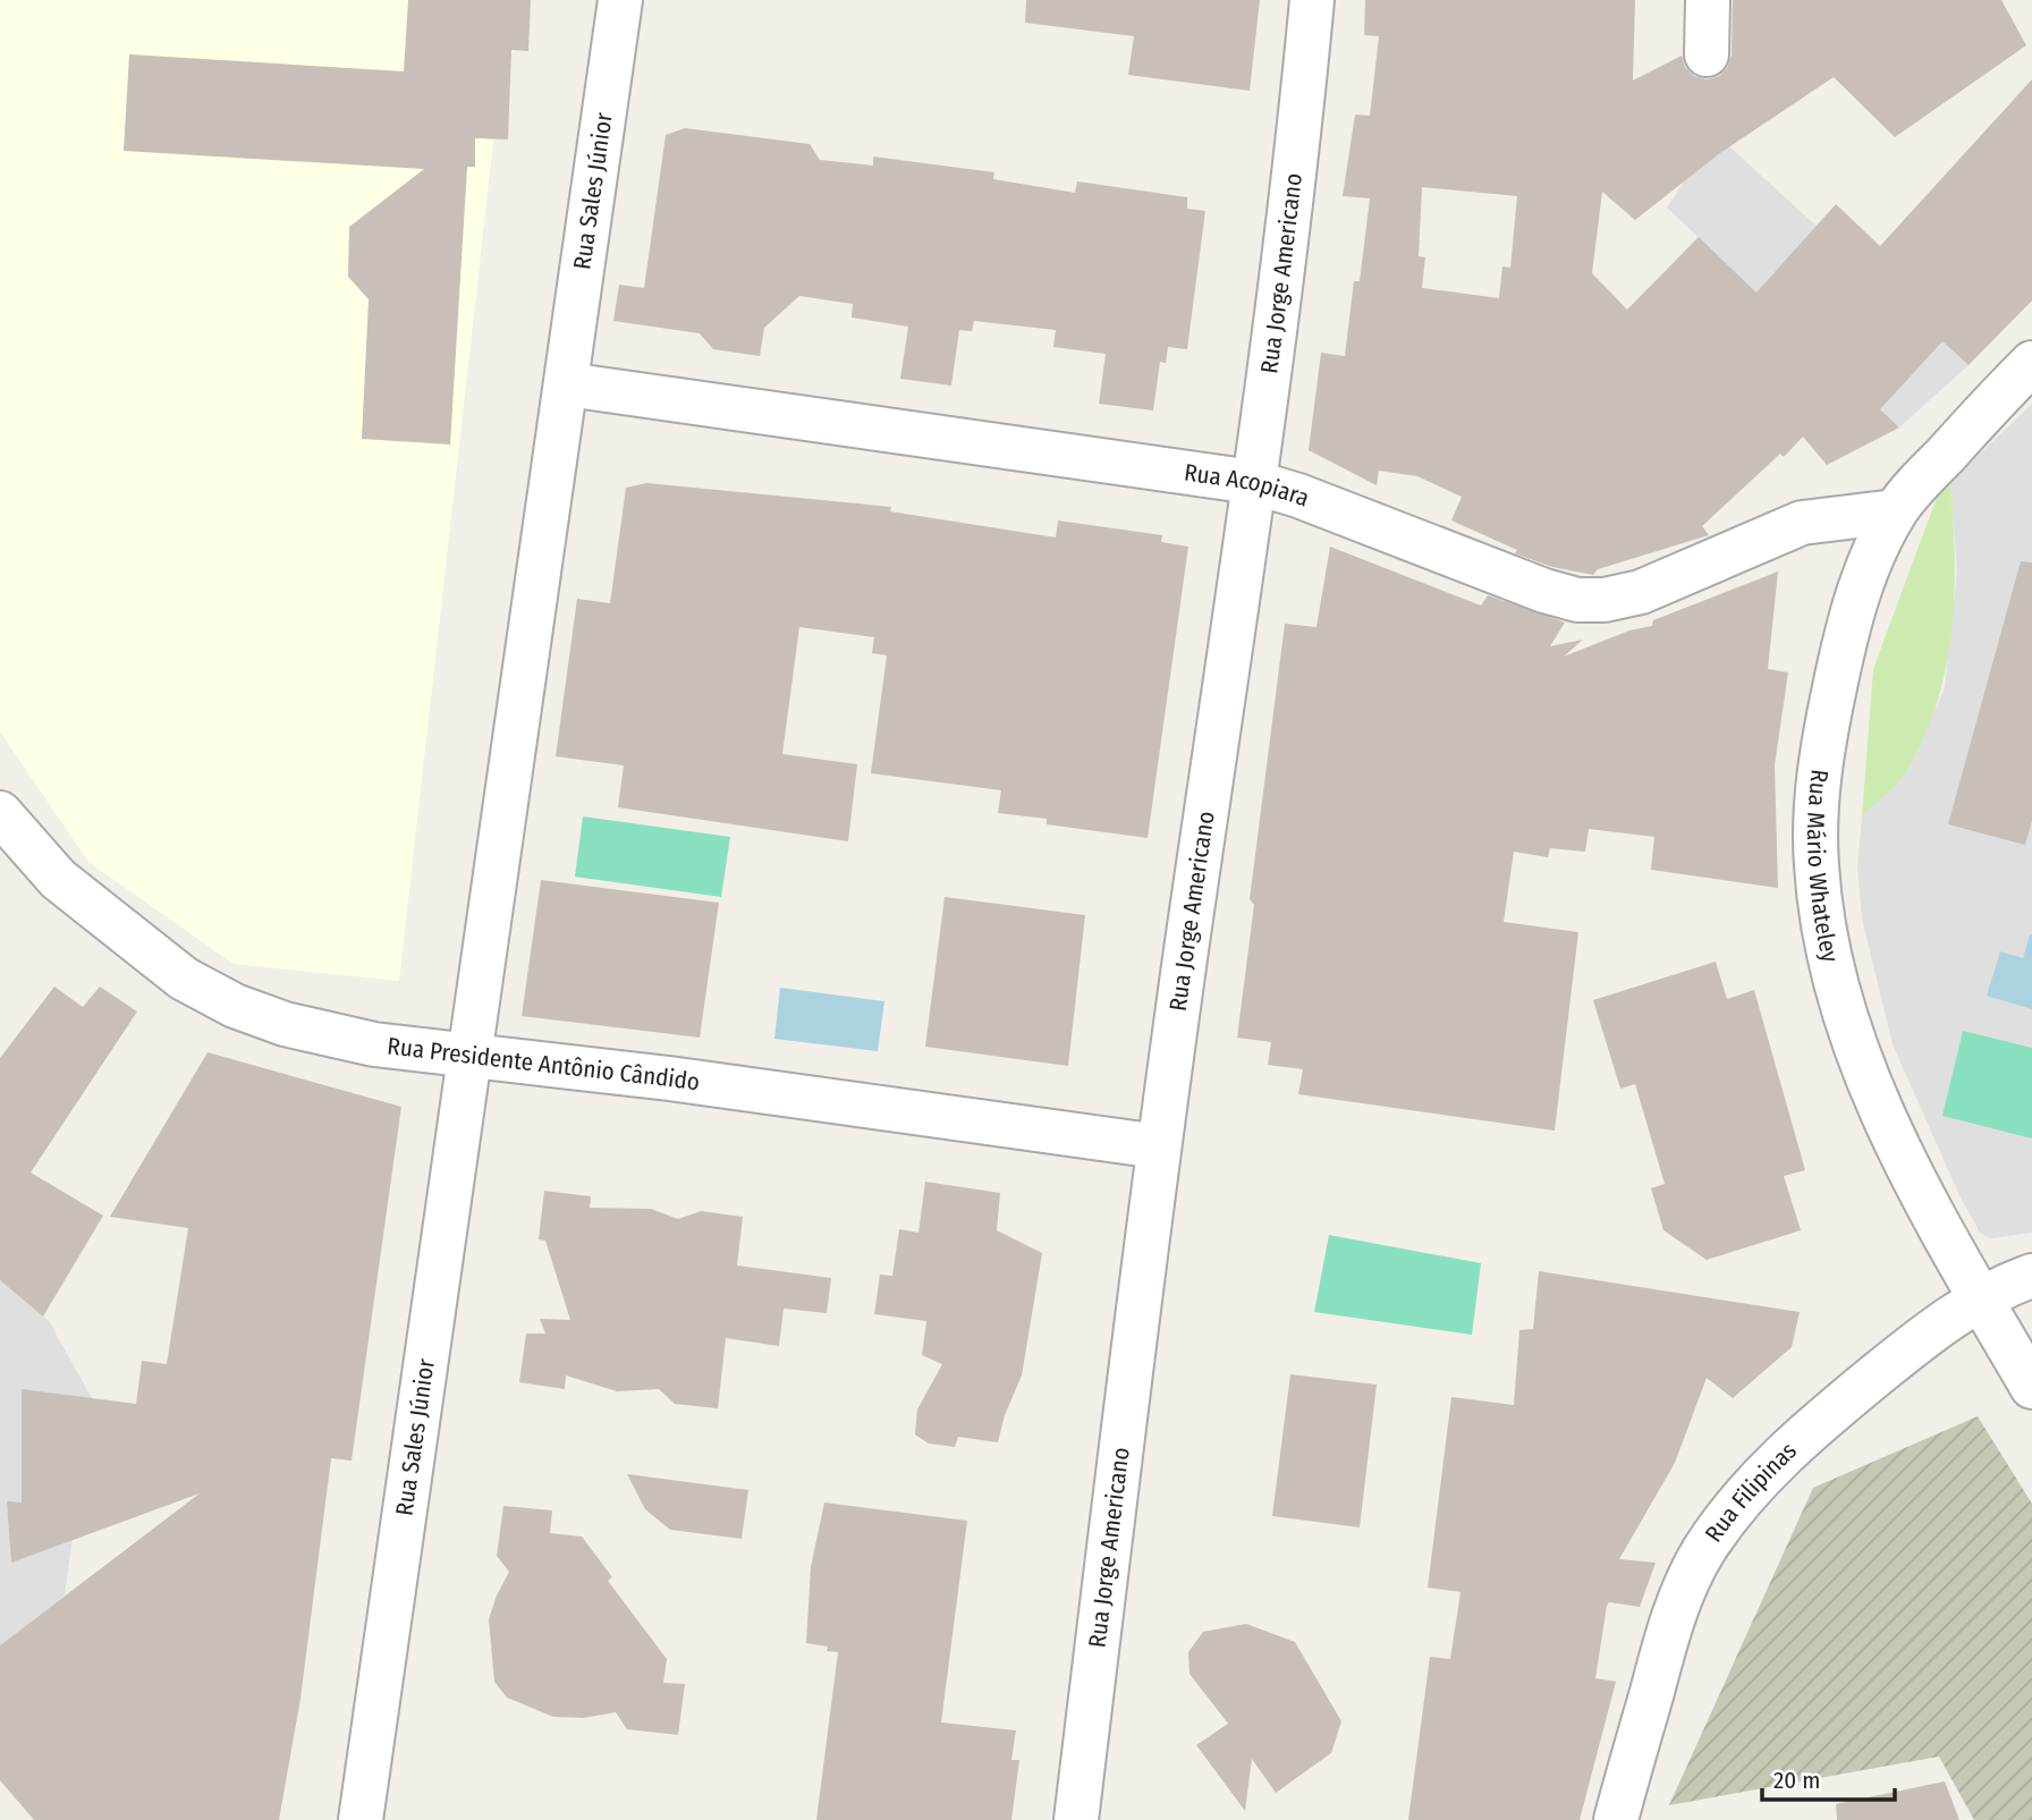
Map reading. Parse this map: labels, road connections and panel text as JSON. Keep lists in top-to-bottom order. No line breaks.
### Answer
{"streets":{"street":["Rua Sales Júnior","Rua Jorge Americano","Rua Acopiara","Rua Mário Whateley","Rua Presidente Antônio Cândido","Rua Filipinas"]},"crossings":[["Rua Sales Júnior","Rua Acopiara"],["Rua Sales Júnior","Rua Presidente Antônio Cândido"],["Rua Jorge Americano","Rua Acopiara"],["Rua Jorge Americano","Rua Presidente Antônio Cândido"],["Rua Acopiara","Rua Mário Whateley"],["Rua Mário Whateley","Rua Filipinas"]],"scale_bar":"20 m"}
